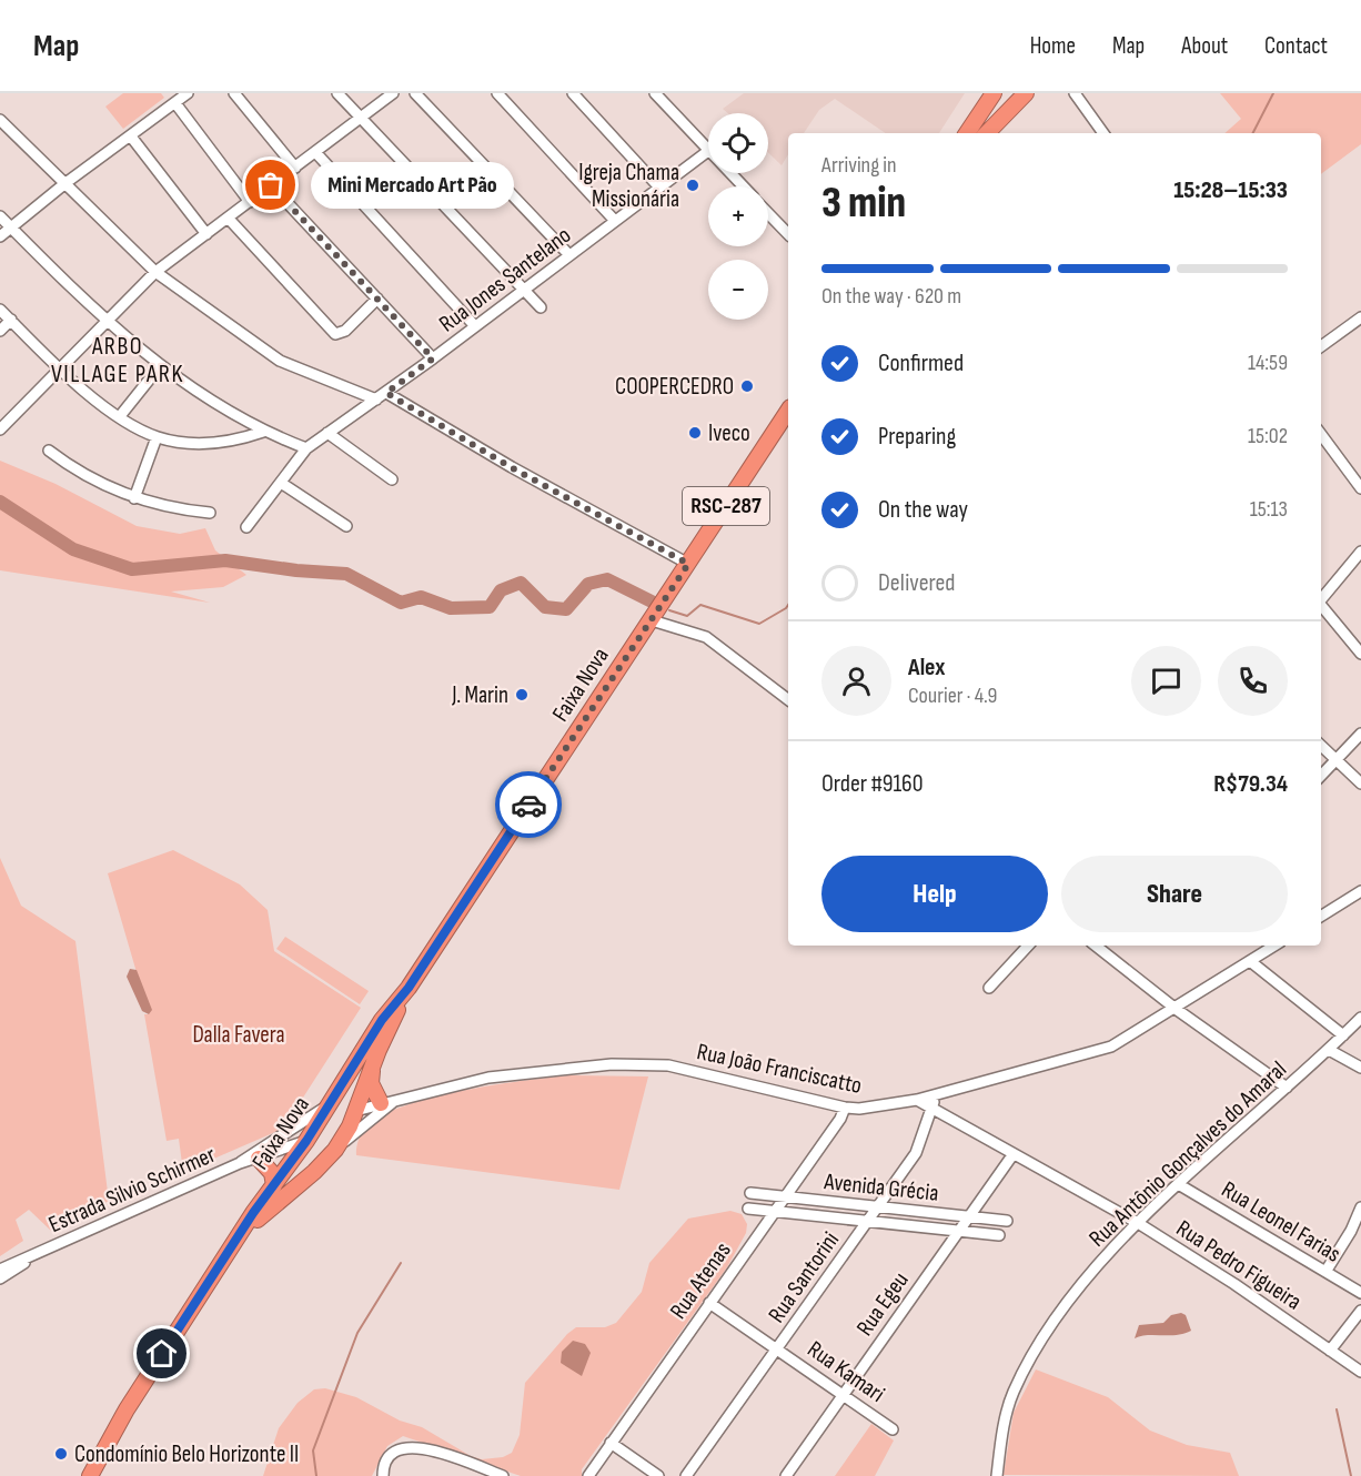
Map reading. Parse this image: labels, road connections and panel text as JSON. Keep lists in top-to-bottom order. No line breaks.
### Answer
{"streets":{"highway":["RSC-287","Faixa Nova"],"street":["Rua Jones Santelano","Rua João Franciscatto","Rua Antônio Gonçalves do Amaral","Avenida Grécia","Estrada Silvio Schirmer","Rua Leonel Farias","Rua Pedro Figueira","Rua Santorini","Rua Atenas","Rua Egeu","Rua Kamari"]},"crossings":[["Faixa Nova","Rua João Franciscatto"],["Faixa Nova","Estrada Silvio Schirmer"],["Rua João Franciscatto","Rua Pedro Figueira"],["Rua João Franciscatto","Rua Santorini"],["Rua João Franciscatto","Rua Atenas"],["Rua Antônio Gonçalves do Amaral","Rua Leonel Farias"],["Rua Antônio Gonçalves do Amaral","Rua Pedro Figueira"],["Avenida Grécia","Rua Santorini"],["Avenida Grécia","Rua Atenas"],["Avenida Grécia","Rua Egeu"],["Rua Pedro Figueira","Rua Santorini"],["Rua Pedro Figueira","Rua Egeu"],["Rua Santorini","Rua Kamari"],["Rua Atenas","Rua Kamari"],["Rua Egeu","Rua Kamari"]],"districts":["ARBO VILLAGE PARK"],"parks":["Dalla Favera"],"places":["Mini Mercado Art Pão","Igreja Chama Missionária","COOPERCEDRO","Iveco","J. Marin","Condomínio Belo Horizonte II"],"page":{"header":"Map","nav":["Home","Map","About","Contact"],"map_buttons":["+","−"],"heading":["3 min","Arriving in","15:28–15:33"],"panel":["Alex","Courier · 4.9","Order #9160","R$79.34"],"bubble":"Mini Mercado Art Pão","bar":"On the way · 620 m","list":[["Confirmed","14:59"],["Preparing","15:02"],["On the way","15:13"],"Delivered"],"buttons":["Help","Share"]}}
